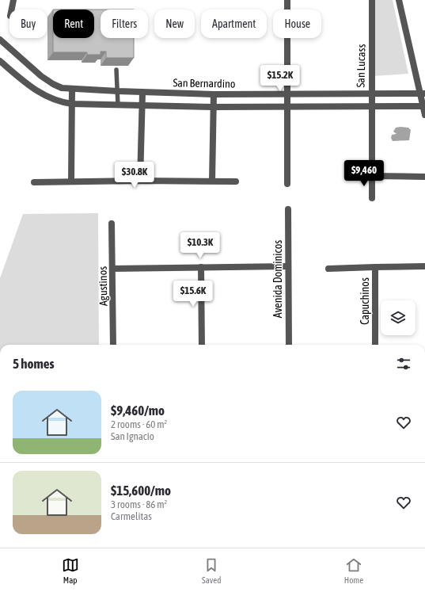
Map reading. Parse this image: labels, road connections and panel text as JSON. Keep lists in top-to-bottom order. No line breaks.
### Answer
{"streets":{"street":["San Lucass","San Bernardino","Avenida Dominicos","Agustinos","Capuchinos"]},"crossings":[["San Lucass","San Bernardino"]],"page":{"chip":["Buy","Rent","Filters","New","Apartment","House"],"price":["$15.2K","$9,460","$30.8K","$10.3K","$15.6K"],"heading":"5 homes","list":[{"name":"$9,460/mo","note":"2 rooms · 60 m² · San Ignacio"},{"name":"$15,600/mo","note":"3 rooms · 86 m² · Carmelitas"}],"tabs":["Map","Saved","Home"]}}
